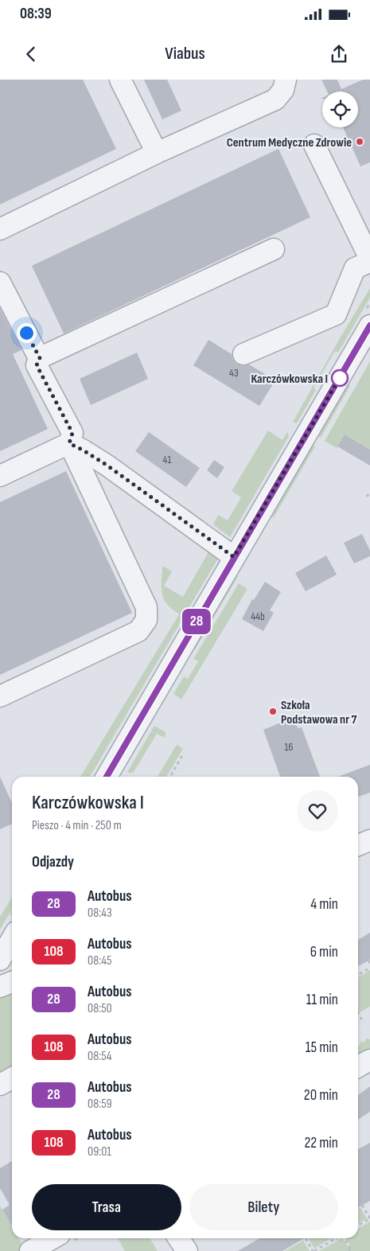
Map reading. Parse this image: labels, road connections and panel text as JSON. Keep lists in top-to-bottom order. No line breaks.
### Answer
{"places":["Centrum Medyczne Zdrowie","Karczówkowska I","Szkoła Podstawowa nr 7"],"lines":["bus line 28"],"house_numbers":["43","41","44b","16"],"page":{"status":"08:39","header":"Viabus","on_map":"28","heading":[["Karczówkowska I","Pieszo · 4 min · 250 m"],"Odjazdy"],"list":[{"mark":"28","name":"Autobus","note":"08:43","value":"4 min"},{"mark":"108","name":"Autobus","note":"08:45","value":"6 min"},{"mark":"28","name":"Autobus","note":"08:50","value":"11 min"},{"mark":"108","name":"Autobus","note":"08:54","value":"15 min"},{"mark":"28","name":"Autobus","note":"08:59","value":"20 min"},{"mark":"108","name":"Autobus","note":"09:01","value":"22 min"}],"buttons":["Trasa","Bilety"]}}
